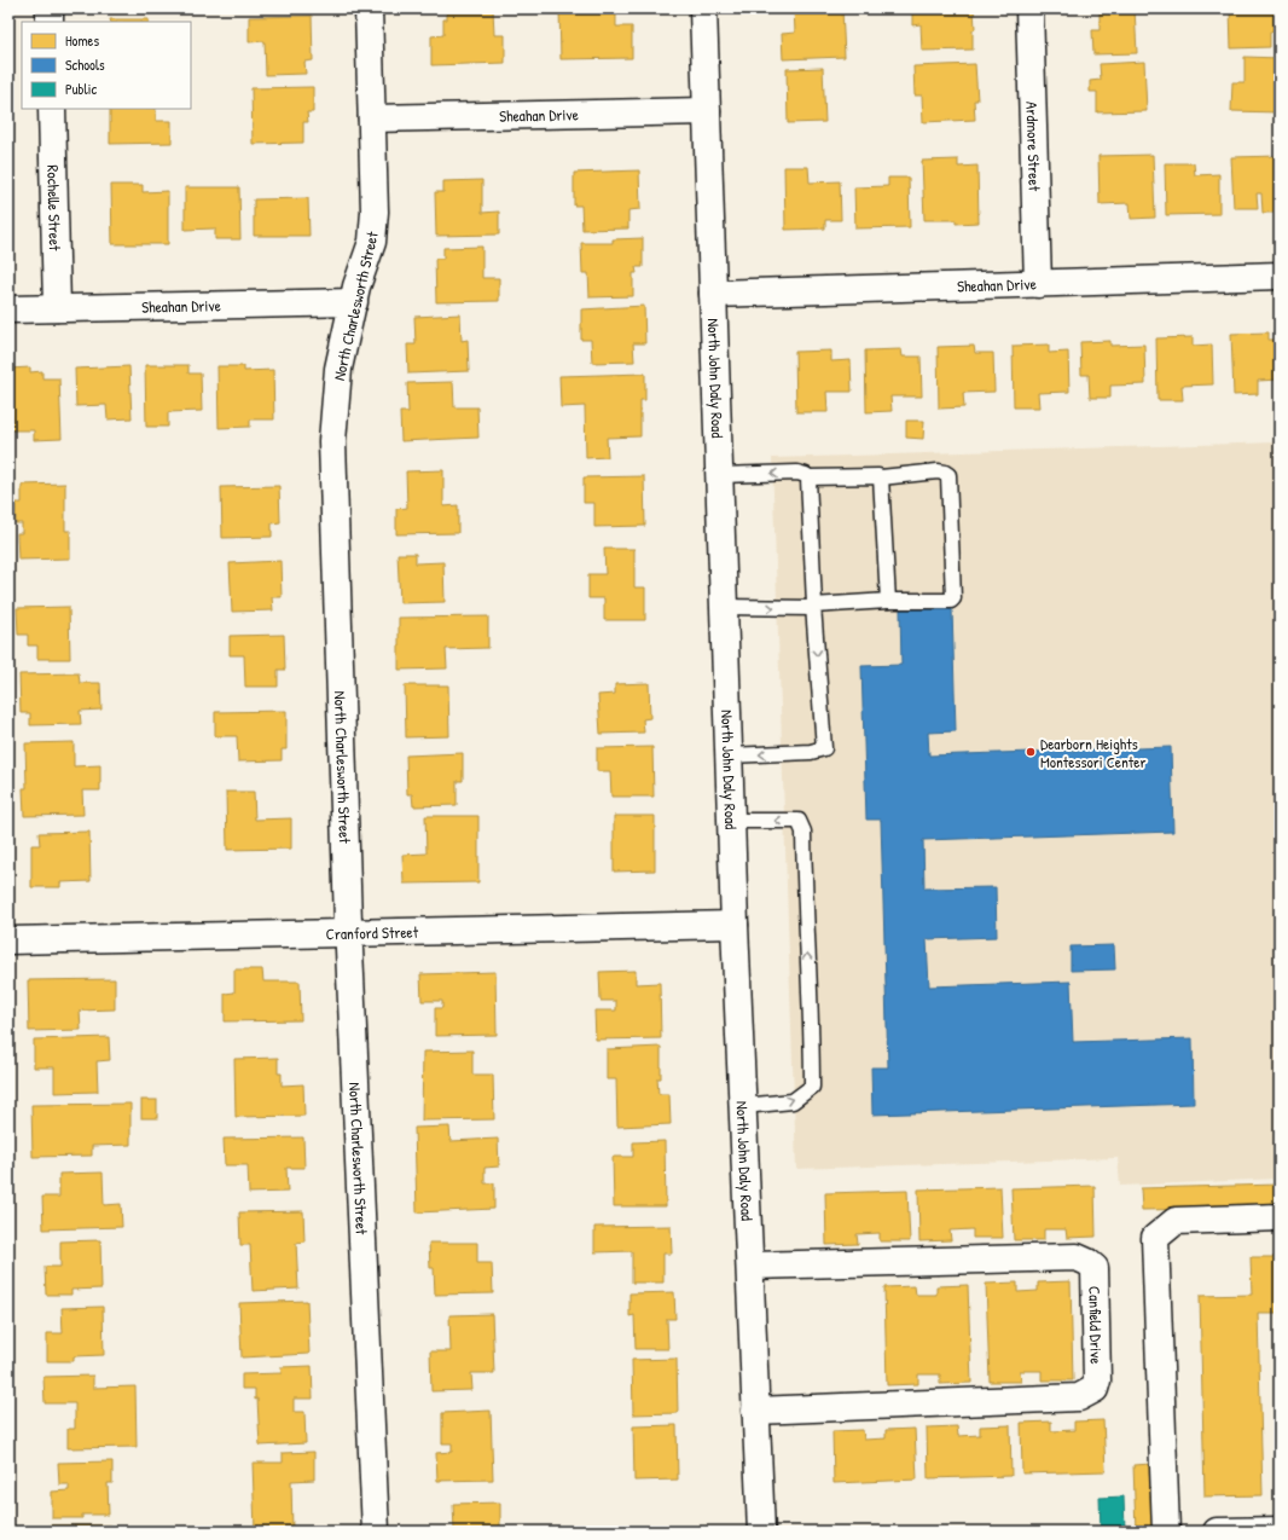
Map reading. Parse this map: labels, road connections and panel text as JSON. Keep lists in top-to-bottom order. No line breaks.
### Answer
{"streets":{"street":["Sheahan Drive","Ardmore Street","Rochelle Street","North Charlesworth Street","North John Daly Road","Cranford Street","Canfield Drive"]},"crossings":[["Sheahan Drive","Ardmore Street"],["Sheahan Drive","Rochelle Street"],["Sheahan Drive","North Charlesworth Street"],["Sheahan Drive","North John Daly Road"],["North Charlesworth Street","Cranford Street"],["North John Daly Road","Cranford Street"],["North John Daly Road","Canfield Drive"]],"places":["Dearborn Heights Montessori Center"],"legend":["Homes","Schools","Public"]}
